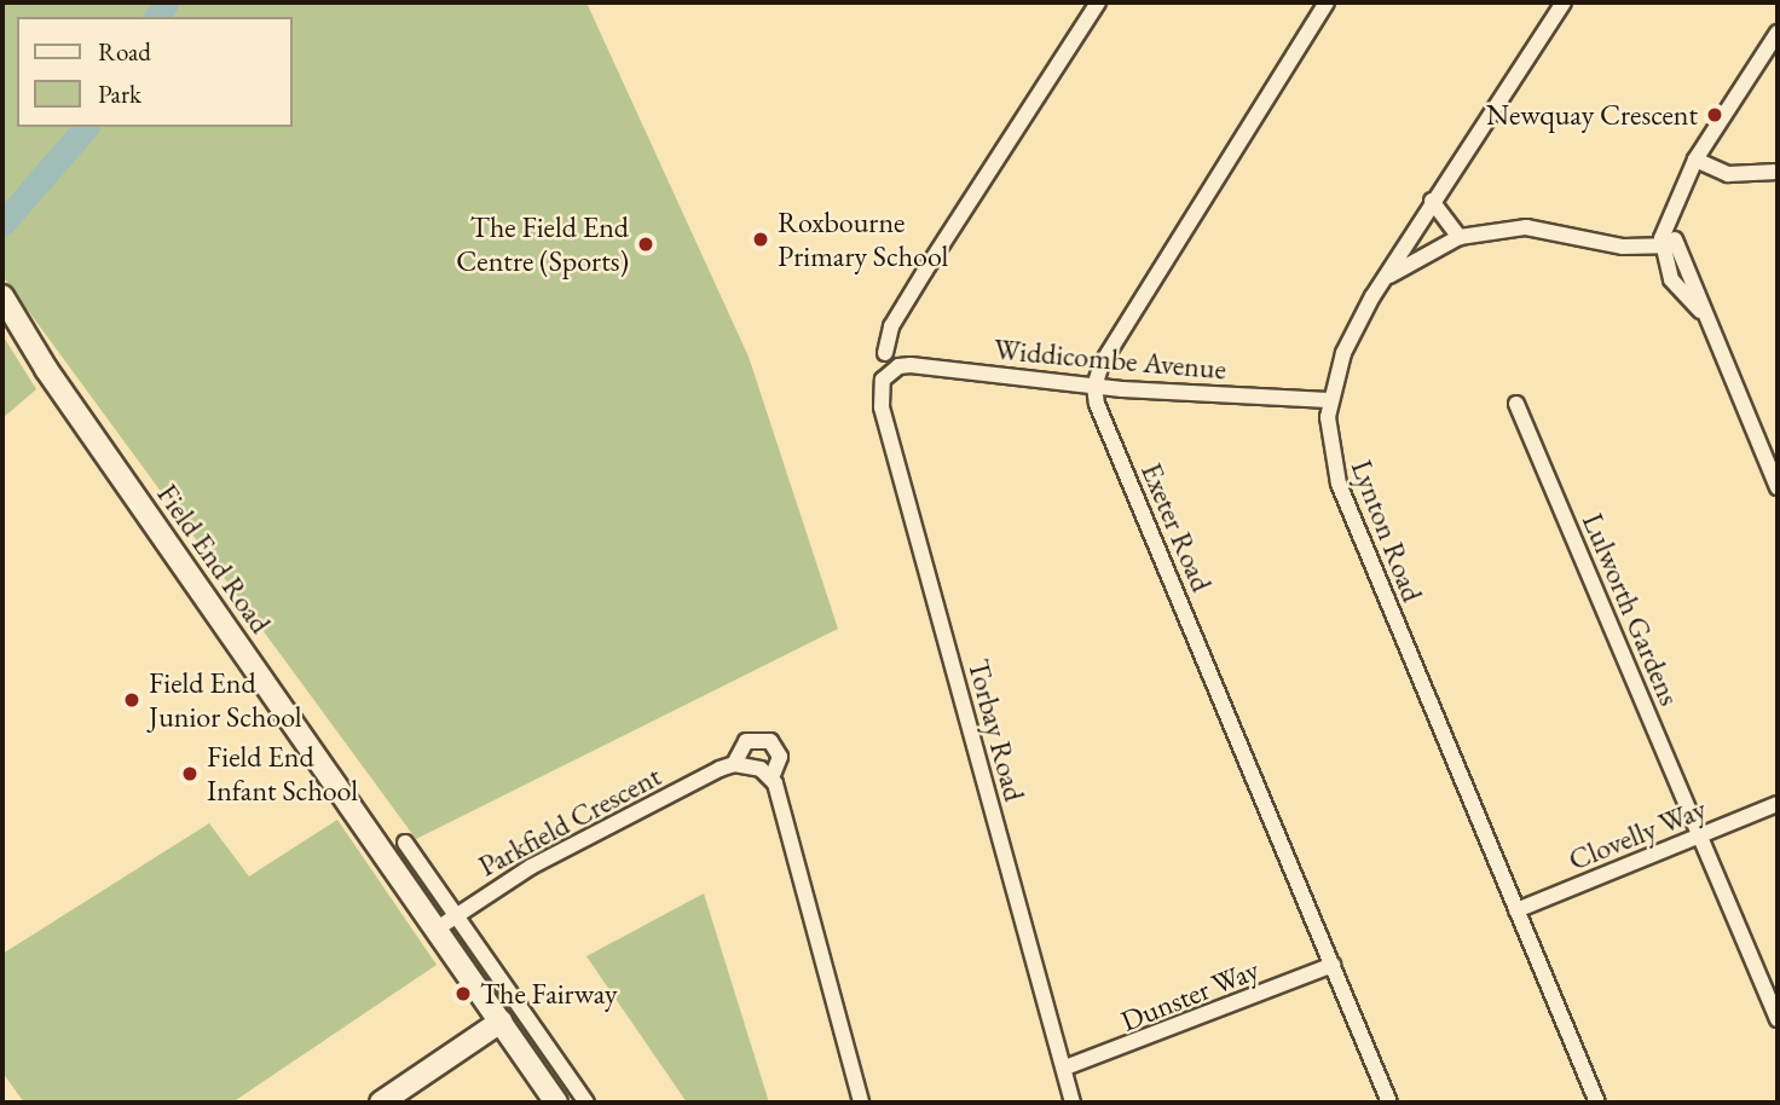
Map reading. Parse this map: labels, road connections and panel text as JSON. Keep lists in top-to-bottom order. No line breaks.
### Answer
{"streets":{"street":["Widdicombe Avenue","Exeter Road","Lynton Road","Field End Road","Lulworth Gardens","Torbay Road","Parkfield Crescent","Clovelly Way","Dunster Way"]},"crossings":[["Widdicombe Avenue","Exeter Road"],["Widdicombe Avenue","Lynton Road"],["Widdicombe Avenue","Torbay Road"],["Exeter Road","Dunster Way"],["Lynton Road","Clovelly Way"],["Field End Road","Parkfield Crescent"],["Lulworth Gardens","Clovelly Way"],["Torbay Road","Dunster Way"]],"places":["Newquay Crescent","Roxbourne Primary School","The Field End Centre (Sports)","Field End Junior School","Field End Infant School","The Fairway"],"legend":["Road","Park"]}
